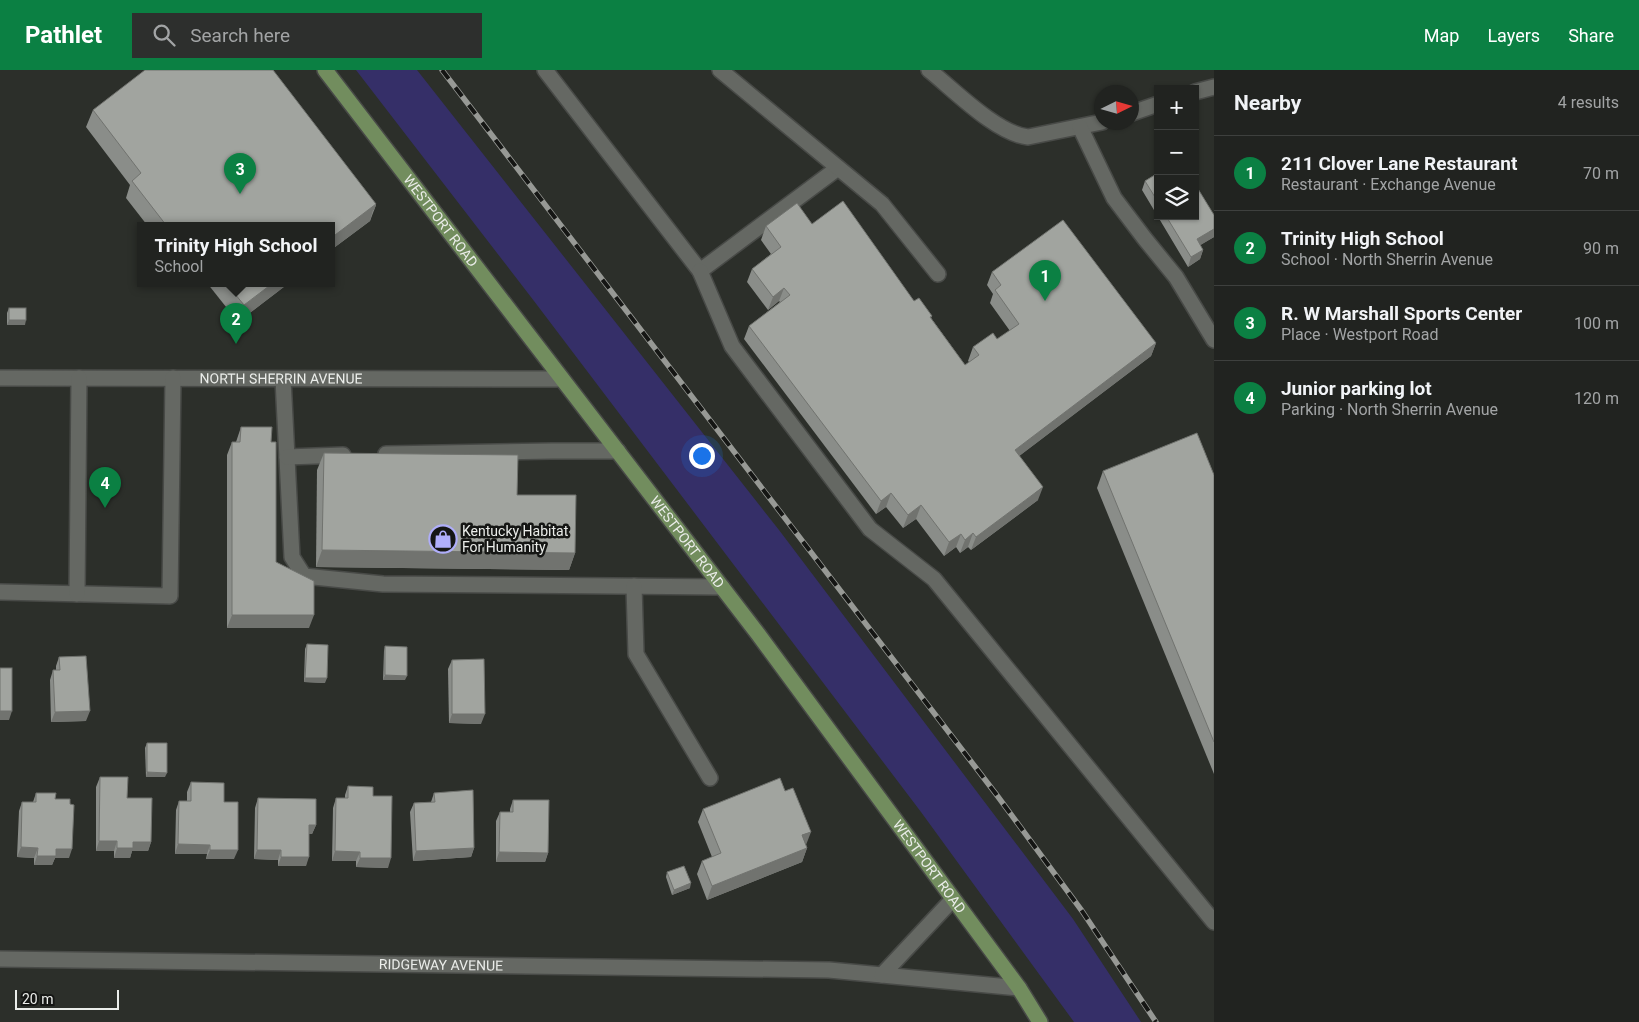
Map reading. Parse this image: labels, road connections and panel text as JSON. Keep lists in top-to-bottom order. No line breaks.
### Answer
{"streets":{"main road":["WESTPORT ROAD"],"street":["NORTH SHERRIN AVENUE","RIDGEWAY AVENUE"]},"crossings":[["WESTPORT ROAD","NORTH SHERRIN AVENUE"],["WESTPORT ROAD","RIDGEWAY AVENUE"]],"places":{"shop":["Kentucky Habitat For Humanity"]},"scale_bar":"20 m","north":"right","page":{"header":"Pathlet","search":"Search here","nav":["Map","Layers","Share"],"heading":["Nearby","4 results"],"map_buttons":["+","−"],"list":[{"mark":"1","name":"211 Clover Lane Restaurant","note":"Restaurant · Exchange Avenue","value":"70 m"},{"mark":"2","name":"Trinity High School","note":"School · North Sherrin Avenue","value":"90 m"},{"mark":"3","name":"R. W Marshall Sports Center","note":"Place · Westport Road","value":"100 m"},{"mark":"4","name":"Junior parking lot","note":"Parking · North Sherrin Avenue","value":"120 m"}],"pins":["3","1","2","4"],"popup":["Trinity High School","School"],"scale":"20 m"}}
